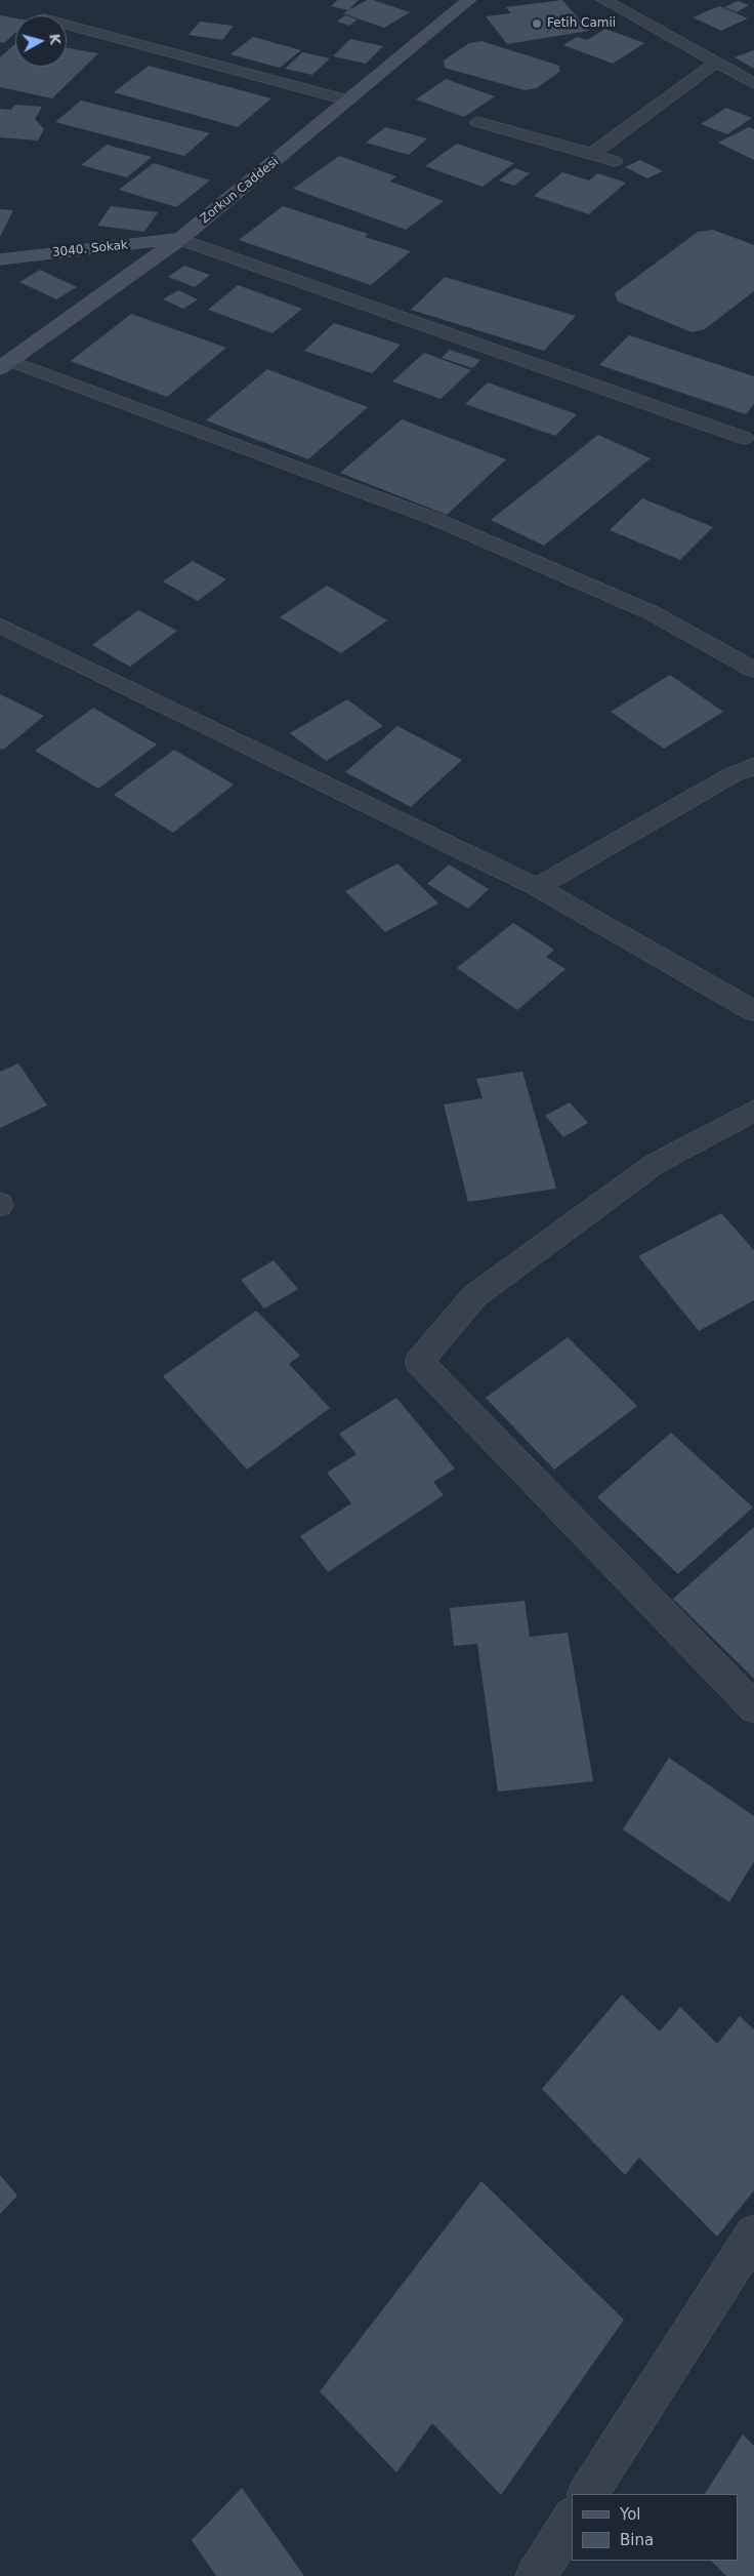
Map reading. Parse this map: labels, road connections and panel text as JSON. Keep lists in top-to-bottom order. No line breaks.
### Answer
{"streets":{"street":["Zorkun Caddesi","3040. Sokak"]},"crossings":[["Zorkun Caddesi","3040. Sokak"]],"places":["Fetih Camii"],"legend":["Yol","Bina"],"north":"right"}
